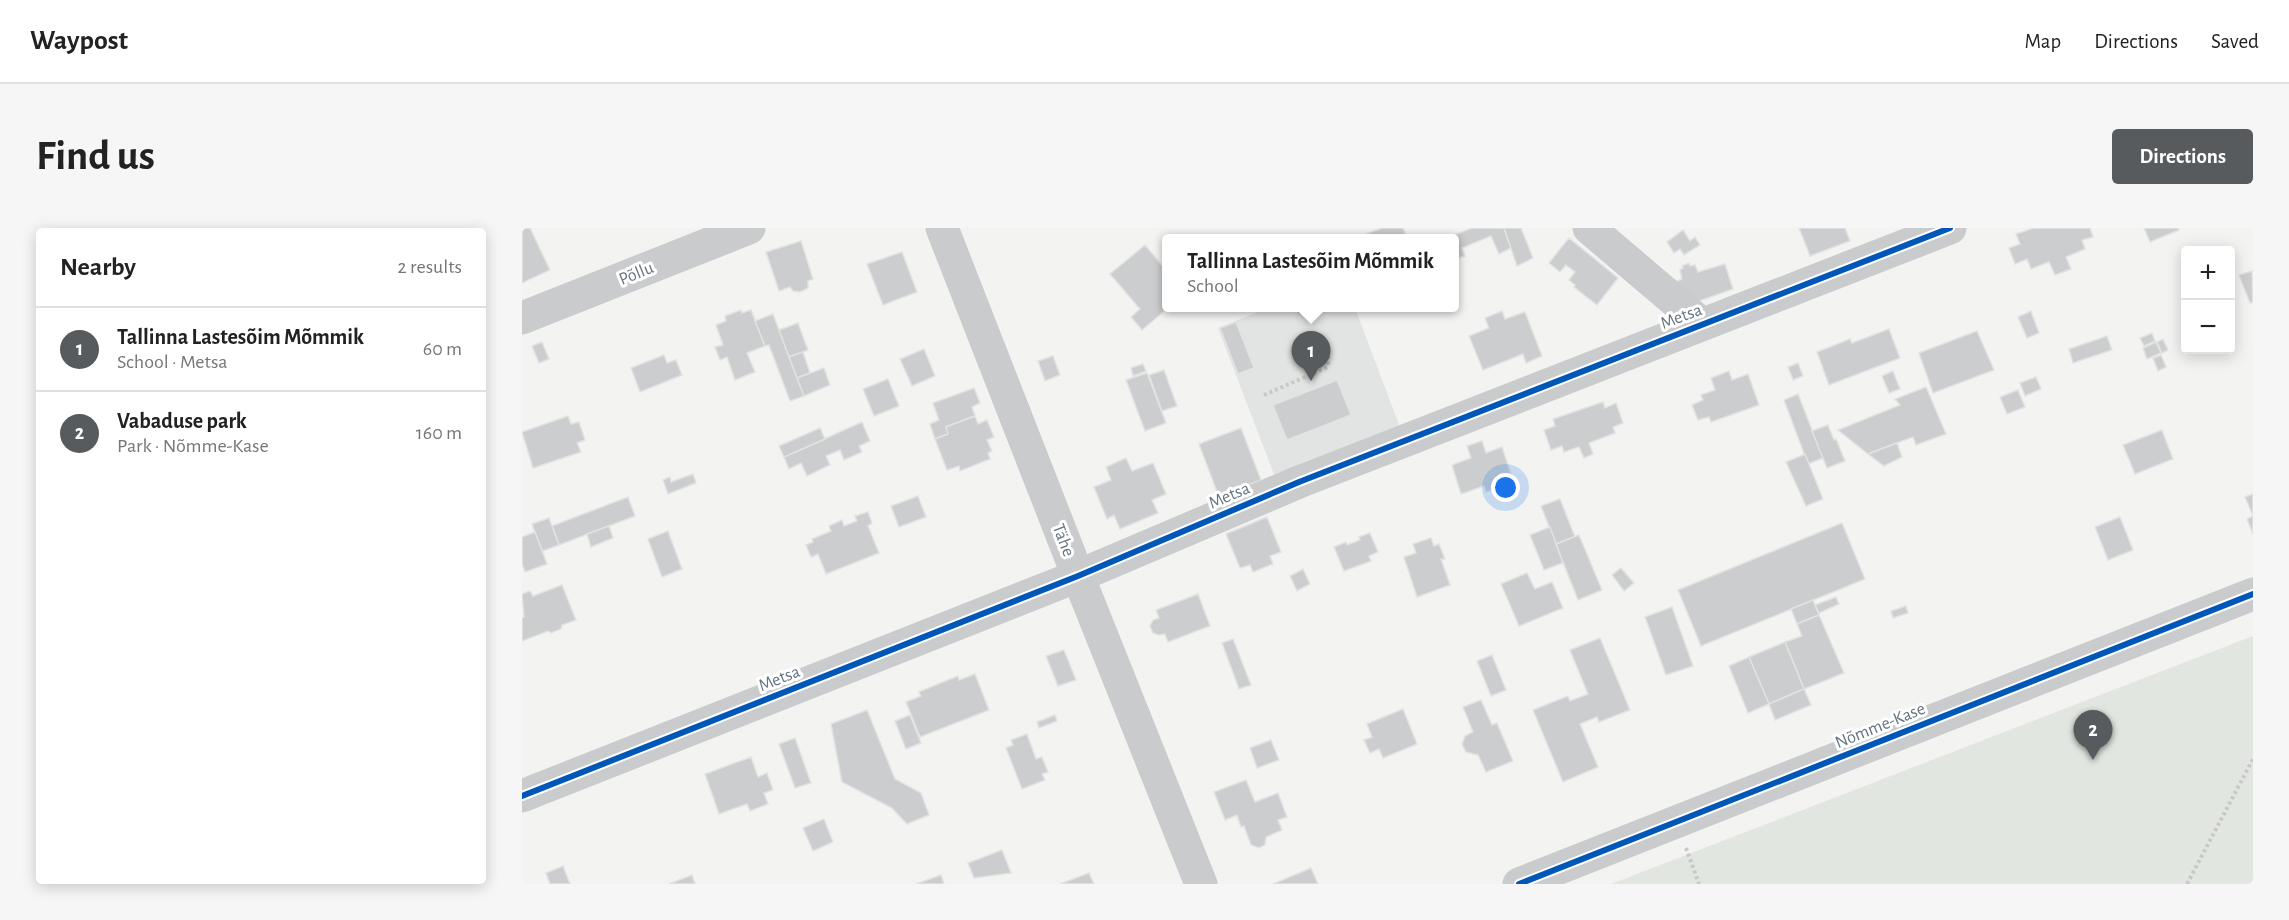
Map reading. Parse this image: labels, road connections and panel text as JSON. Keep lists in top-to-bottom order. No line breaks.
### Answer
{"streets":{"street":["Põllu","Metsa","Tähe","Nõmme-Kase"]},"crossings":[["Metsa","Tähe"]],"page":{"header":"Waypost","nav":["Map","Directions","Saved"],"buttons":"Directions","title":"Find us","heading":["Nearby","2 results"],"popup":["Tallinna Lastesõim Mõmmik","School"],"map_buttons":["+","−"],"list":[{"mark":"1","name":"Tallinna Lastesõim Mõmmik","note":"School · Metsa","value":"60 m"},{"mark":"2","name":"Vabaduse park","note":"Park · Nõmme-Kase","value":"160 m"}],"pins":["1","2"]}}
